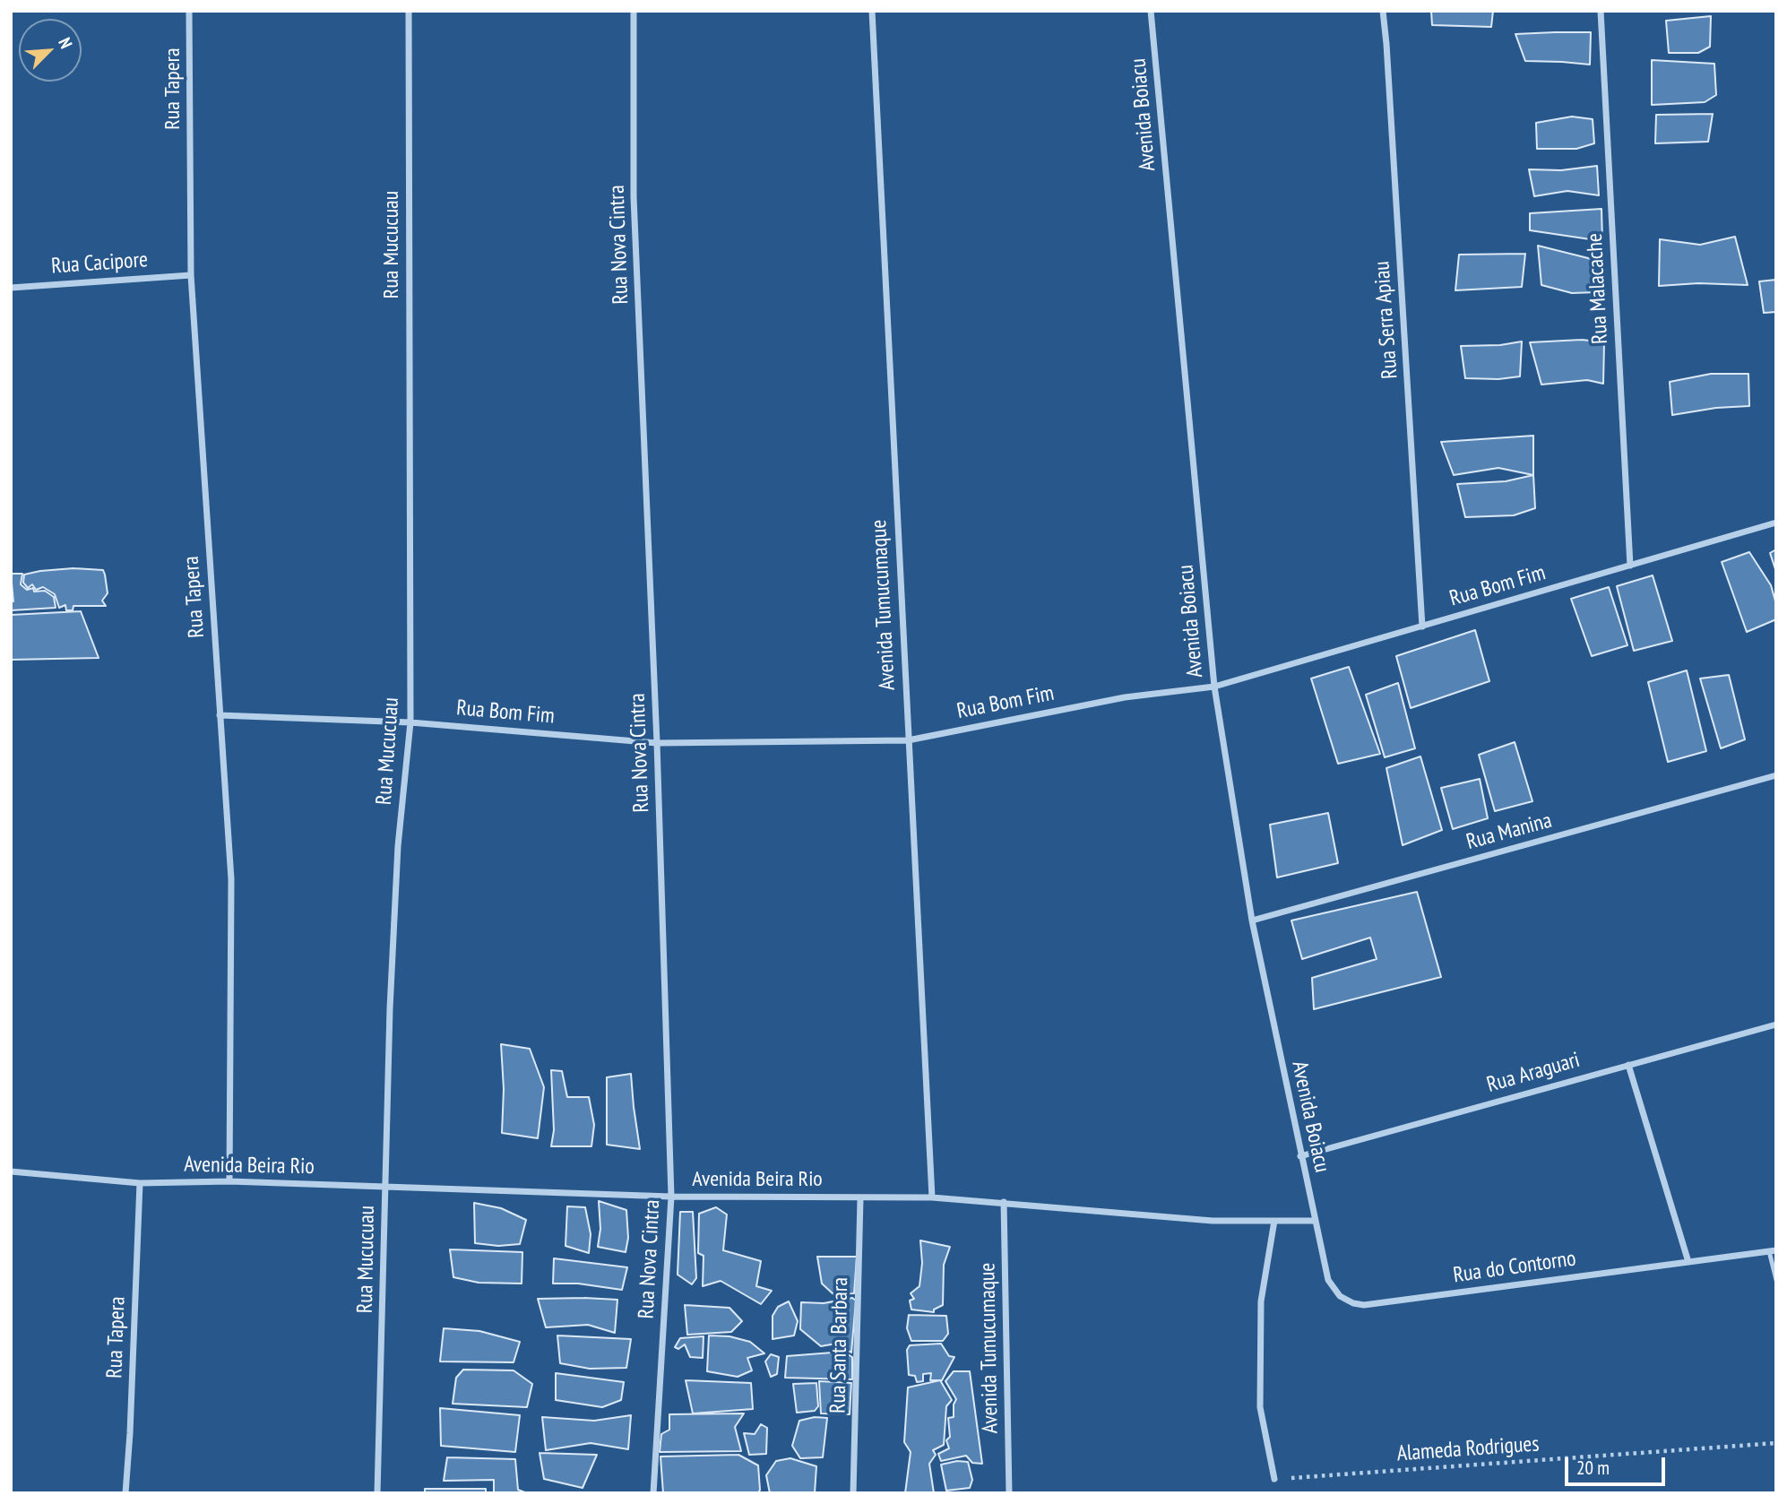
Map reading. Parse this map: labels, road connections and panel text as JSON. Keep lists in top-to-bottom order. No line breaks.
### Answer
{"streets":{"street":["Rua Tapera","Avenida Boiacu","Rua Mucucuau","Rua Nova Cintra","Rua Cacipore","Rua Malacache","Rua Serra Apiau","Rua Bom Fim","Avenida Tumucumaque","Rua Manina","Rua Araguari","Avenida Beira Rio","Rua do Contorno","Rua Santa Barbara"],"path":["Alameda Rodrigues"]},"crossings":[["Rua Tapera","Rua Cacipore"],["Rua Tapera","Rua Bom Fim"],["Rua Tapera","Avenida Beira Rio"],["Avenida Boiacu","Rua Bom Fim"],["Avenida Boiacu","Rua Manina"],["Avenida Boiacu","Rua Araguari"],["Avenida Boiacu","Avenida Beira Rio"],["Avenida Boiacu","Rua do Contorno"],["Rua Mucucuau","Rua Bom Fim"],["Rua Mucucuau","Avenida Beira Rio"],["Rua Nova Cintra","Rua Bom Fim"],["Rua Nova Cintra","Avenida Beira Rio"],["Rua Malacache","Rua Bom Fim"],["Rua Serra Apiau","Rua Bom Fim"],["Rua Bom Fim","Avenida Tumucumaque"],["Avenida Tumucumaque","Avenida Beira Rio"],["Avenida Beira Rio","Rua do Contorno"],["Avenida Beira Rio","Rua Santa Barbara"]],"scale_bar":"20 m","north":"top right"}
